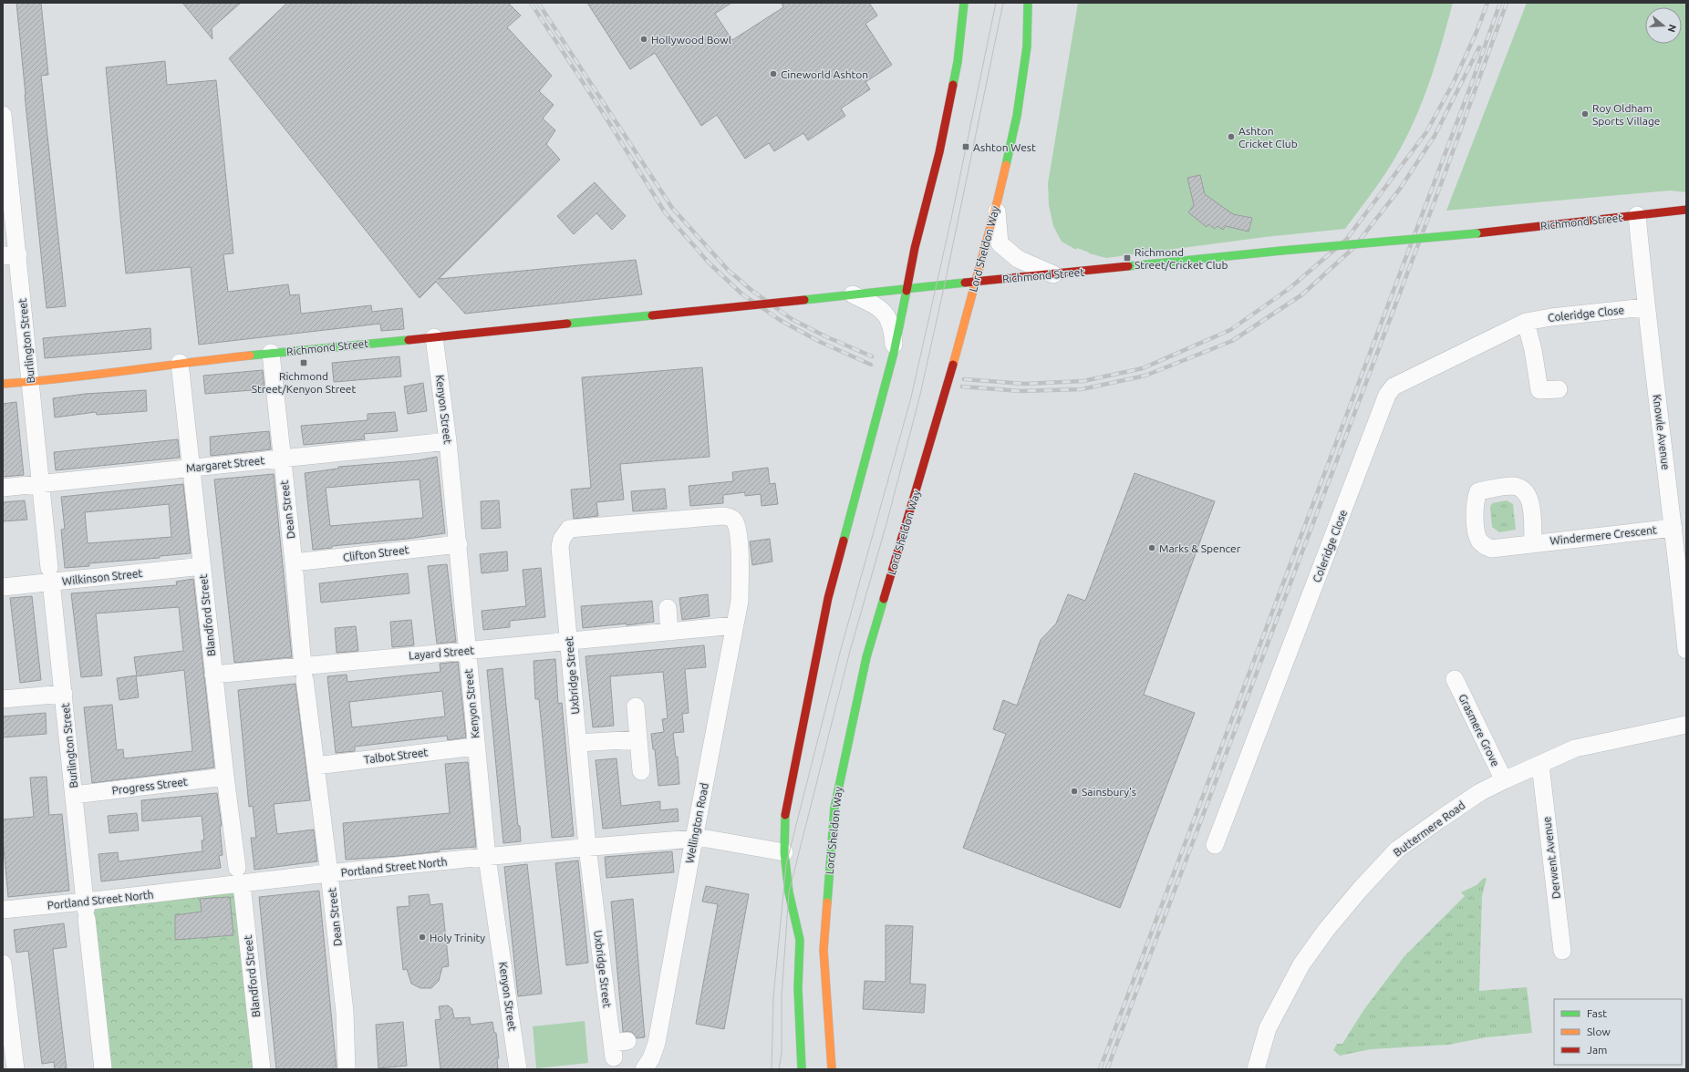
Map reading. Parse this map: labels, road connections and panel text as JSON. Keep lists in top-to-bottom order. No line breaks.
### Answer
{"streets":{"main road":["Richmond Street","Lord Sheldon Way"],"street":["Coleridge Close","Burlington Street","Kenyon Street","Knowle Avenue","Margaret Street","Dean Street","Windermere Crescent","Clifton Street","Wilkinson Street","Blandford Street","Layard Street","Uxbridge Street","Grasmere Grove","Talbot Street","Progress Street","Wellington Road","Buttermere Road","Derwent Avenue","Portland Street North"]},"crossings":[["Richmond Street","Lord Sheldon Way"],["Richmond Street","Burlington Street"],["Richmond Street","Kenyon Street"],["Richmond Street","Knowle Avenue"],["Richmond Street","Dean Street"],["Richmond Street","Blandford Street"],["Coleridge Close","Knowle Avenue"],["Burlington Street","Margaret Street"],["Burlington Street","Wilkinson Street"],["Burlington Street","Progress Street"],["Burlington Street","Portland Street North"],["Kenyon Street","Margaret Street"],["Kenyon Street","Clifton Street"],["Kenyon Street","Layard Street"],["Kenyon Street","Talbot Street"],["Kenyon Street","Portland Street North"],["Knowle Avenue","Windermere Crescent"],["Margaret Street","Dean Street"],["Margaret Street","Blandford Street"],["Dean Street","Clifton Street"],["Dean Street","Layard Street"],["Dean Street","Talbot Street"],["Dean Street","Portland Street North"],["Wilkinson Street","Blandford Street"],["Blandford Street","Layard Street"],["Blandford Street","Progress Street"],["Blandford Street","Portland Street North"],["Layard Street","Uxbridge Street"],["Layard Street","Wellington Road"],["Uxbridge Street","Wellington Road"],["Uxbridge Street","Portland Street North"],["Grasmere Grove","Buttermere Road"],["Wellington Road","Portland Street North"],["Buttermere Road","Derwent Avenue"]],"places":{"other":["Hollywood Bowl","Cineworld Ashton","Roy Oldham Sports Village","Ashton Cricket Club","Marks & Spencer","Sainsbury's","Holy Trinity"],"transit":["Ashton West","Richmond Street/Cricket Club","Richmond Street/Kenyon Street"]},"legend":["Fast","Slow","Jam"],"north":"right"}
